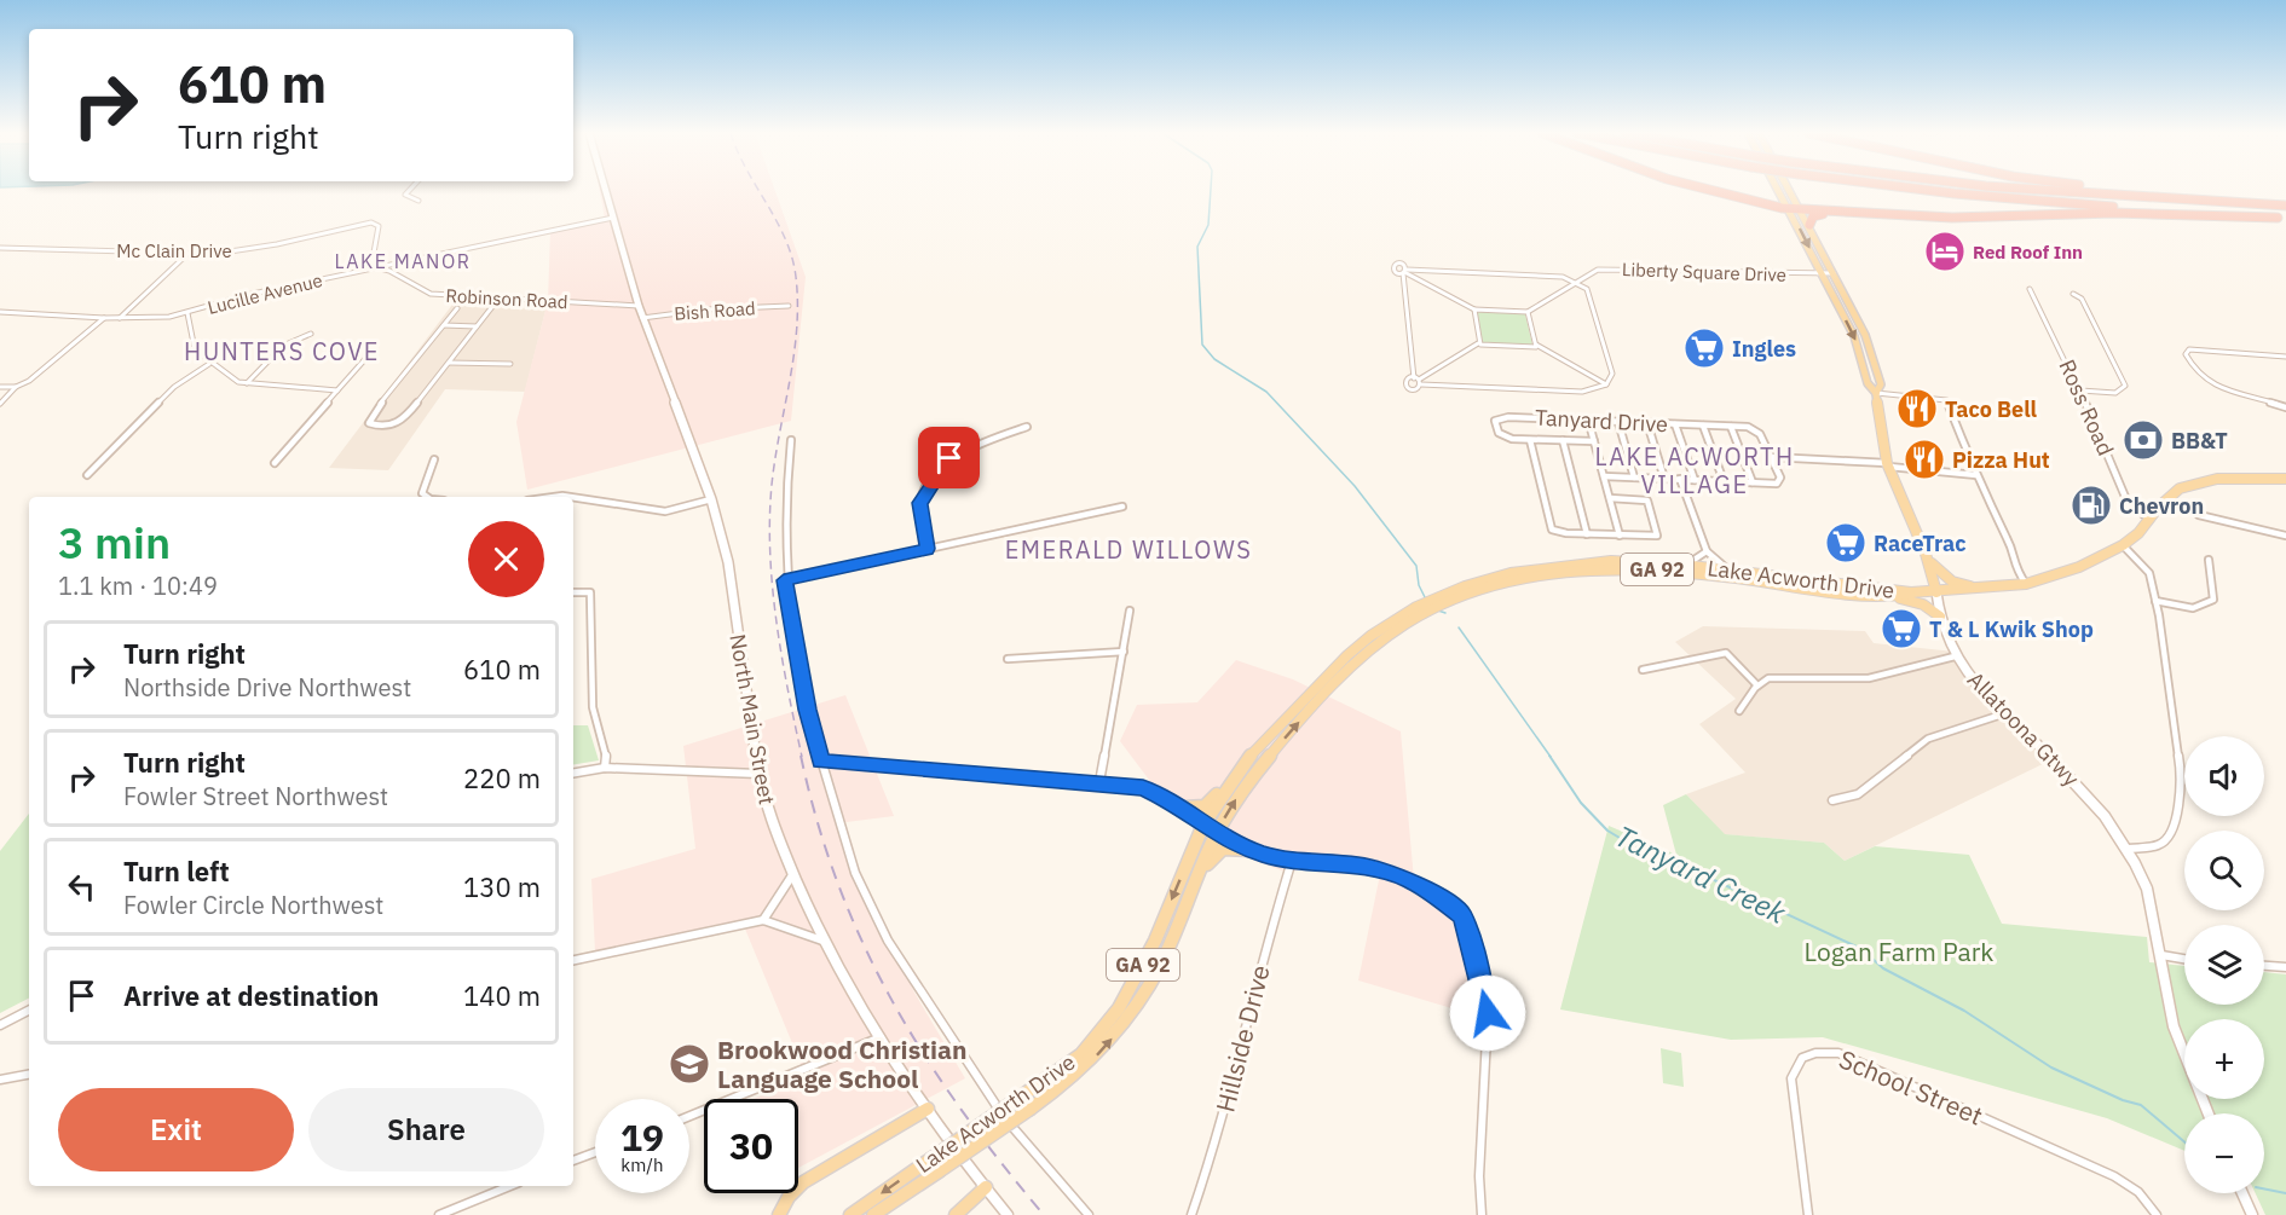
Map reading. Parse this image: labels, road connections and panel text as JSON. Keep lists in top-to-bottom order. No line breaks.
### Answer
{"streets":{"main road":["GA 92","Lake Acworth Drive","North Main Street","Allatoona Gtwy"],"street":["Mc Clain Drive","Liberty Square Drive","Lucille Avenue","Robinson Road","Bish Road","Ross Road","Tanyard Drive","Hillside Drive","School Street"]},"crossings":[["Mc Clain Drive","Lucille Avenue"],["Mc Clain Drive","Robinson Road"],["Lucille Avenue","Robinson Road"],["Lucille Avenue","North Main Street"],["Robinson Road","North Main Street"],["Bish Road","North Main Street"],["Ross Road","Lake Acworth Drive"],["Lake Acworth Drive","Allatoona Gtwy"]],"districts":["LAKE MANOR","HUNTERS COVE","LAKE ACWORTH VILLAGE","EMERALD WILLOWS"],"water":["Tanyard Creek"],"parks":["Logan Farm Park"],"places":{"hotel":["Red Roof Inn"],"supermarket":["Ingles","RaceTrac","T & L Kwik Shop"],"restaurant":["Taco Bell","Pizza Hut"],"bank":["BB&T"],"fuel station":["Chevron"],"school or university":["Brookwood Christian Language School"]},"page":{"turn":["610 m","Turn right"],"heading":["3 min","1.1 km · 10:49"],"list":[{"name":"Turn right","note":"Northside Drive Northwest","value":"610 m"},{"name":"Turn right","note":"Fowler Street Northwest","value":"220 m"},{"name":"Turn left","note":"Fowler Circle Northwest","value":"130 m"},{"name":"Arrive at destination","value":"140 m"}],"map_buttons":["+","−"],"buttons":["Exit","Share"],"speed":"19 km/h","limit":"30"}}
